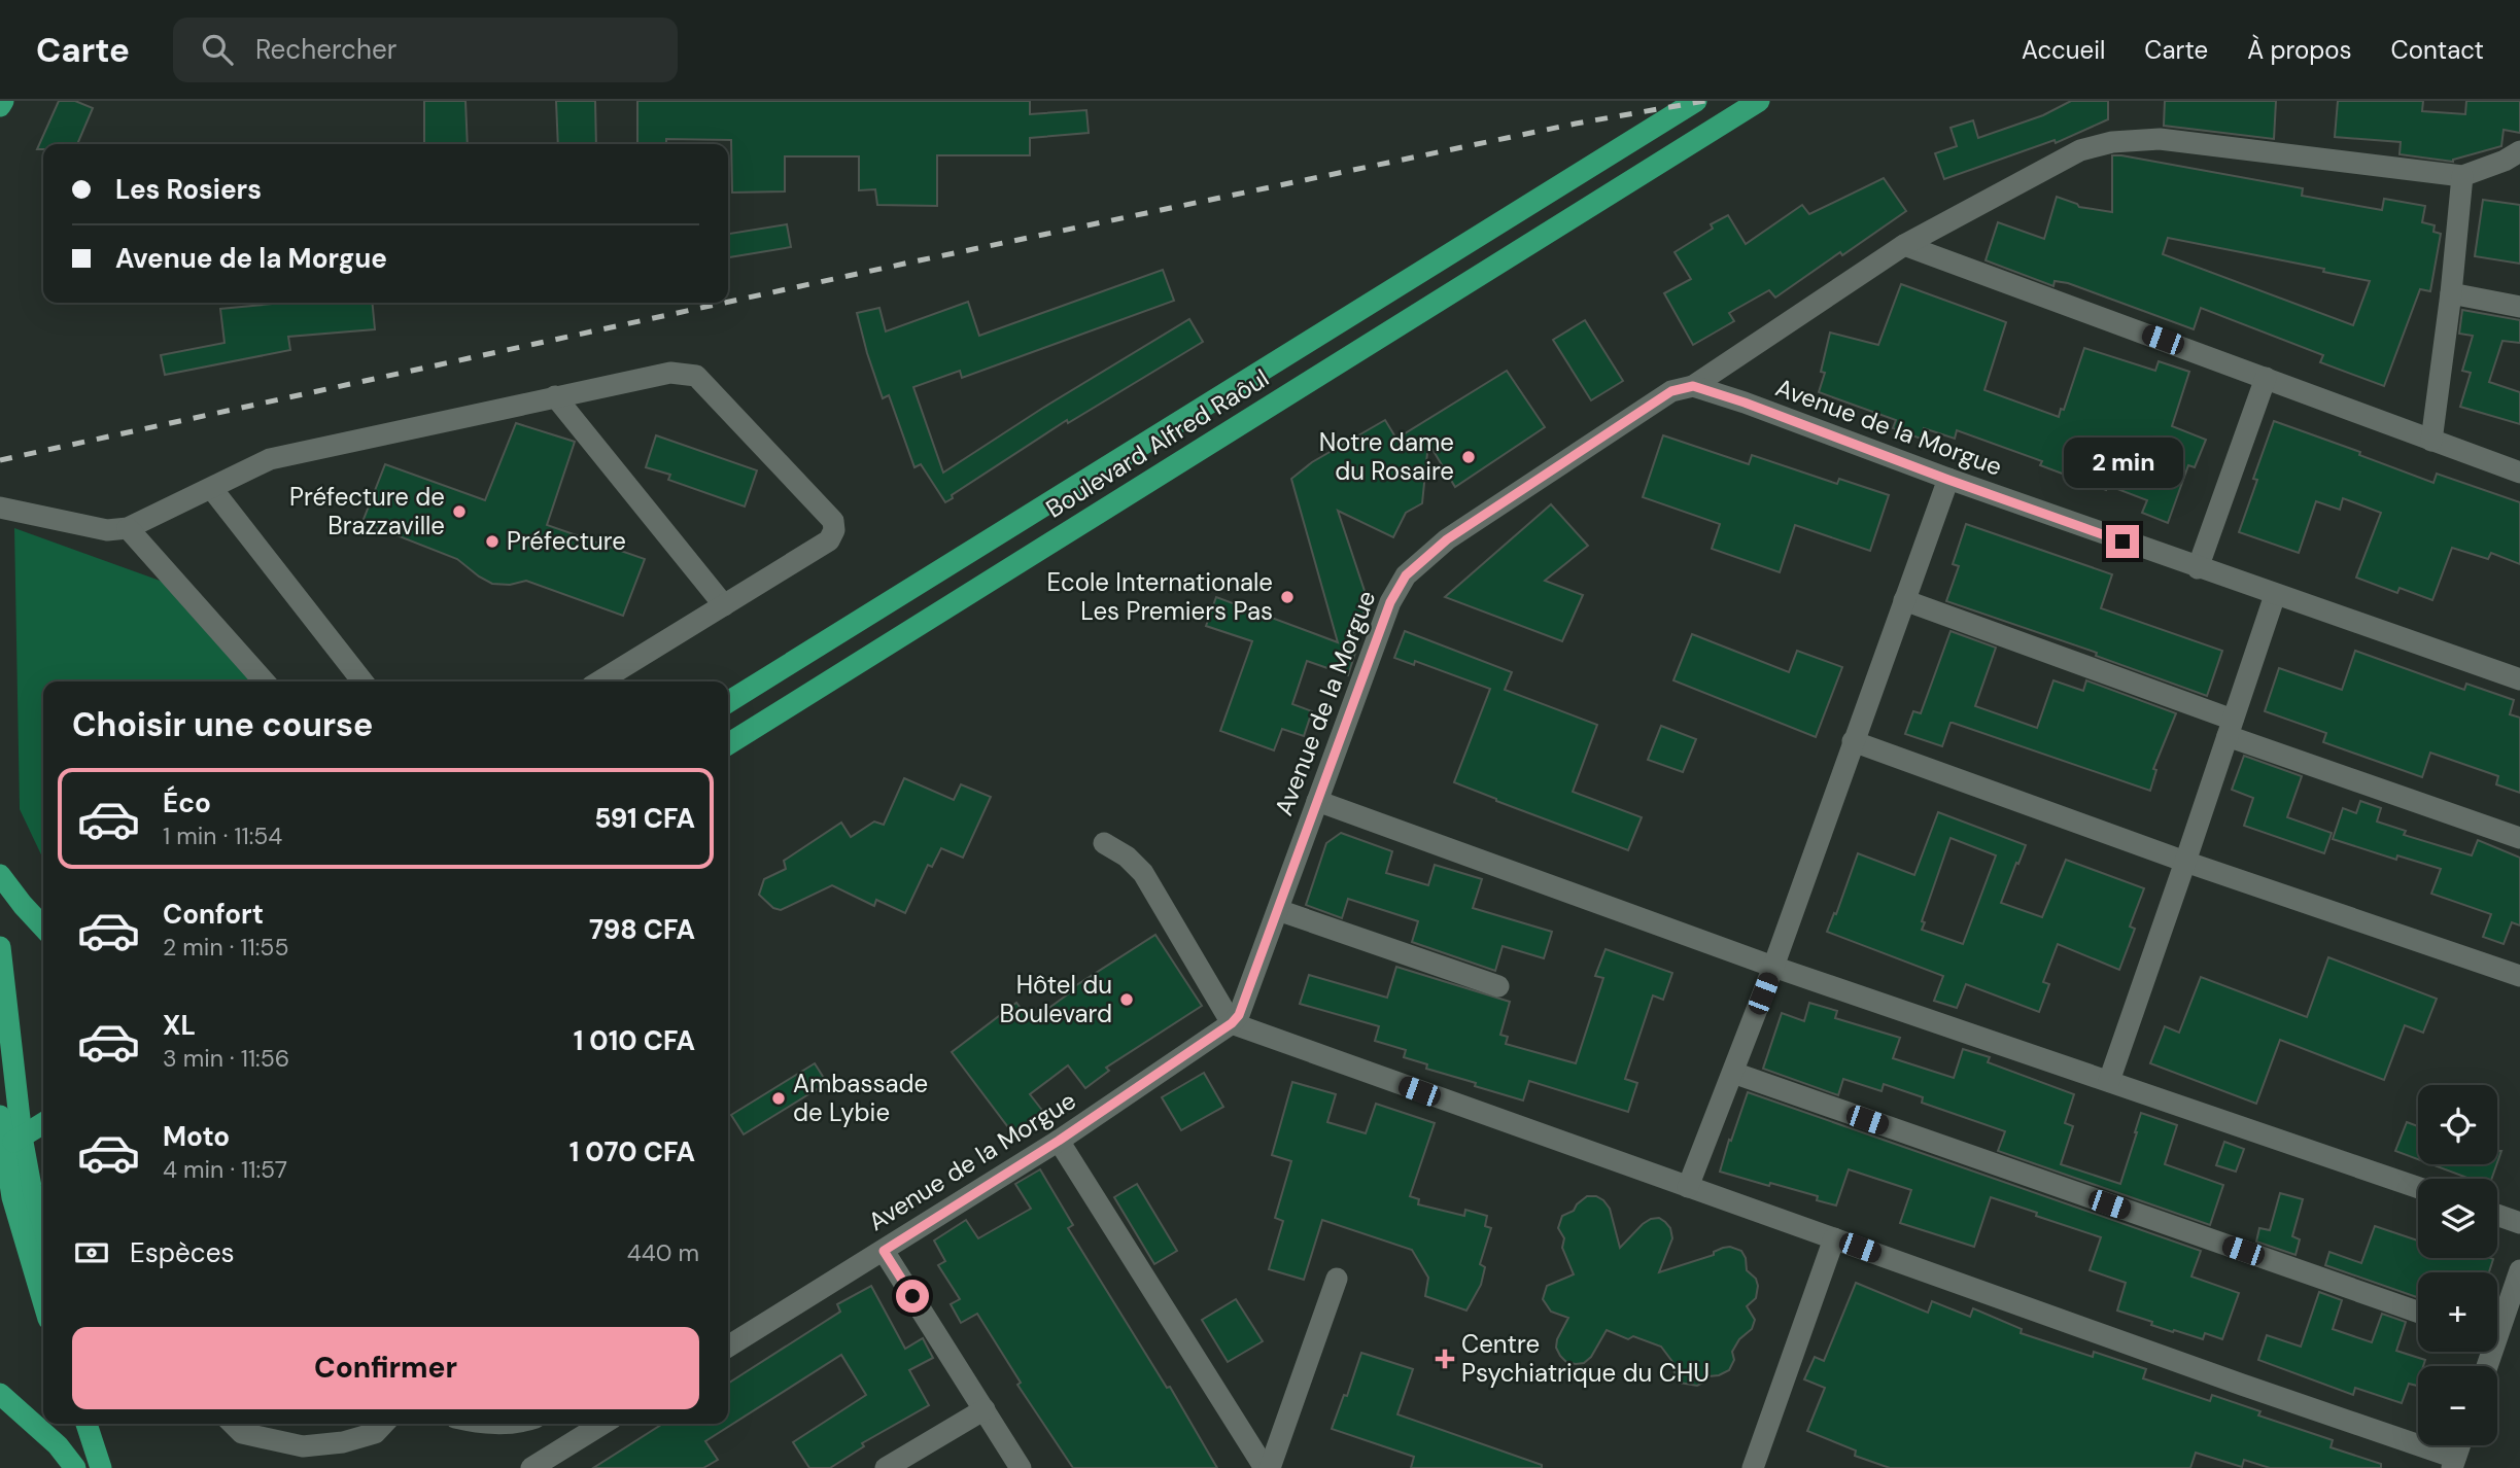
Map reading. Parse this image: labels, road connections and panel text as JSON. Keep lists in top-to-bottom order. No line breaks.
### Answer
{"streets":{"main road":["Boulevard Alfred Raôul"],"street":["Avenue de la Morgue"]},"places":{"other":["Notre dame du Rosaire","Préfecture de Brazzaville","Préfecture","Ecole Internationale Les Premiers Pas","Hôtel du Boulevard","Ambassade de Lybie"],"health":["Centre Psychiatrique du CHU"]},"page":{"header":"Carte","search":"Rechercher","nav":["Accueil","Carte","À propos","Contact"],"banner":["Les Rosiers","Avenue de la Morgue"],"bubble":"2 min","heading":"Choisir une course","list":[{"name":"Éco","note":"1 min · 11:54","value":"591 CFA"},{"name":"Confort","note":"2 min · 11:55","value":"798 CFA"},{"name":"XL","note":"3 min · 11:56","value":"1 010 CFA"},{"name":"Moto","note":"4 min · 11:57","value":"1 070 CFA"}],"map_buttons":["+","−"],"pay":["Espèces","440 m"],"buttons":"Confirmer"}}
